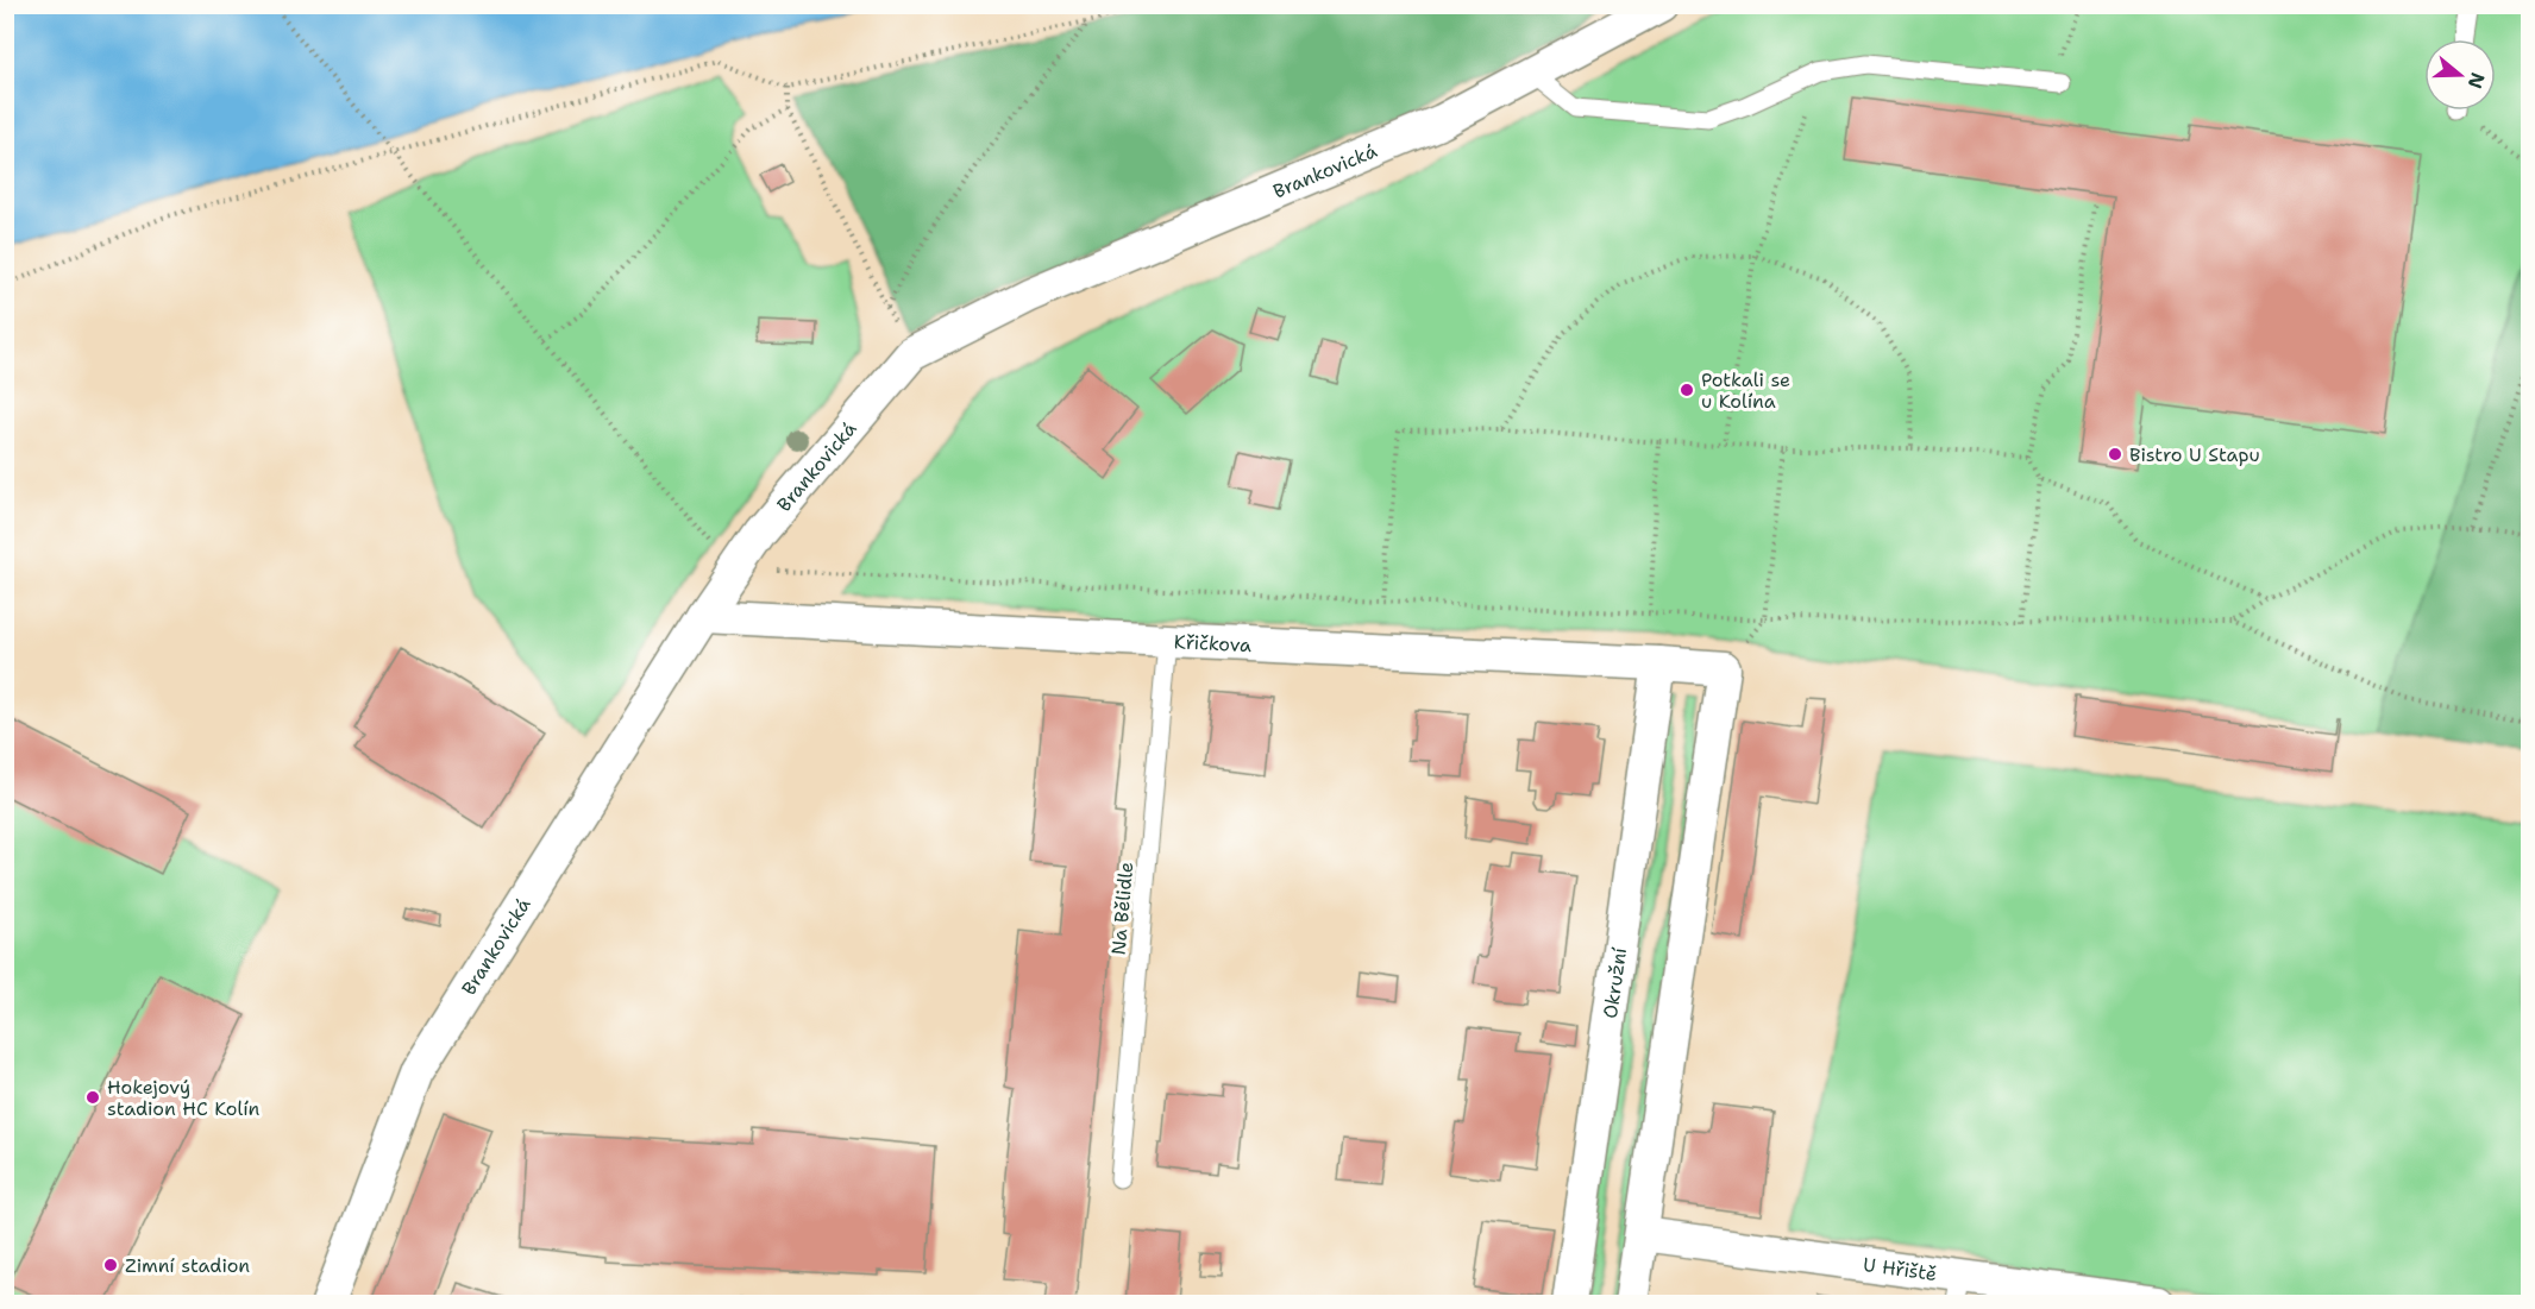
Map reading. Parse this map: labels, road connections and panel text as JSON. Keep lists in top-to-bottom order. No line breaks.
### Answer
{"streets":{"street":["Brankovická","Křičkova","Okružní","U Hřiště"],"lane":["Na Bělidle"]},"crossings":[["Brankovická","Křičkova"],["Křičkova","Na Bělidle"],["Křičkova","Okružní"]],"places":["Potkali se u Kolína","Bistro U Stapu","Hokejový stadion HC Kolín","Zimní stadion"],"north":"right"}
